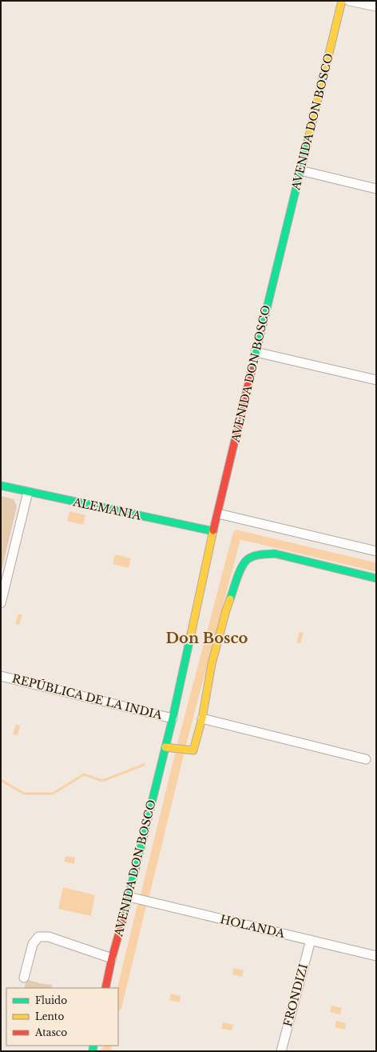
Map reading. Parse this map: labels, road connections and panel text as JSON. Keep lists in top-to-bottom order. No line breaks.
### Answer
{"streets":{"main road":["AVENIDA DON BOSCO","ALEMANIA"],"street":["REPÚBLICA DE LA INDIA","HOLANDA","FRONDIZI"]},"crossings":[["AVENIDA DON BOSCO","ALEMANIA"],["AVENIDA DON BOSCO","REPÚBLICA DE LA INDIA"],["AVENIDA DON BOSCO","HOLANDA"],["HOLANDA","FRONDIZI"]],"districts":["Don Bosco"],"legend":["Fluido","Lento","Atasco"]}
